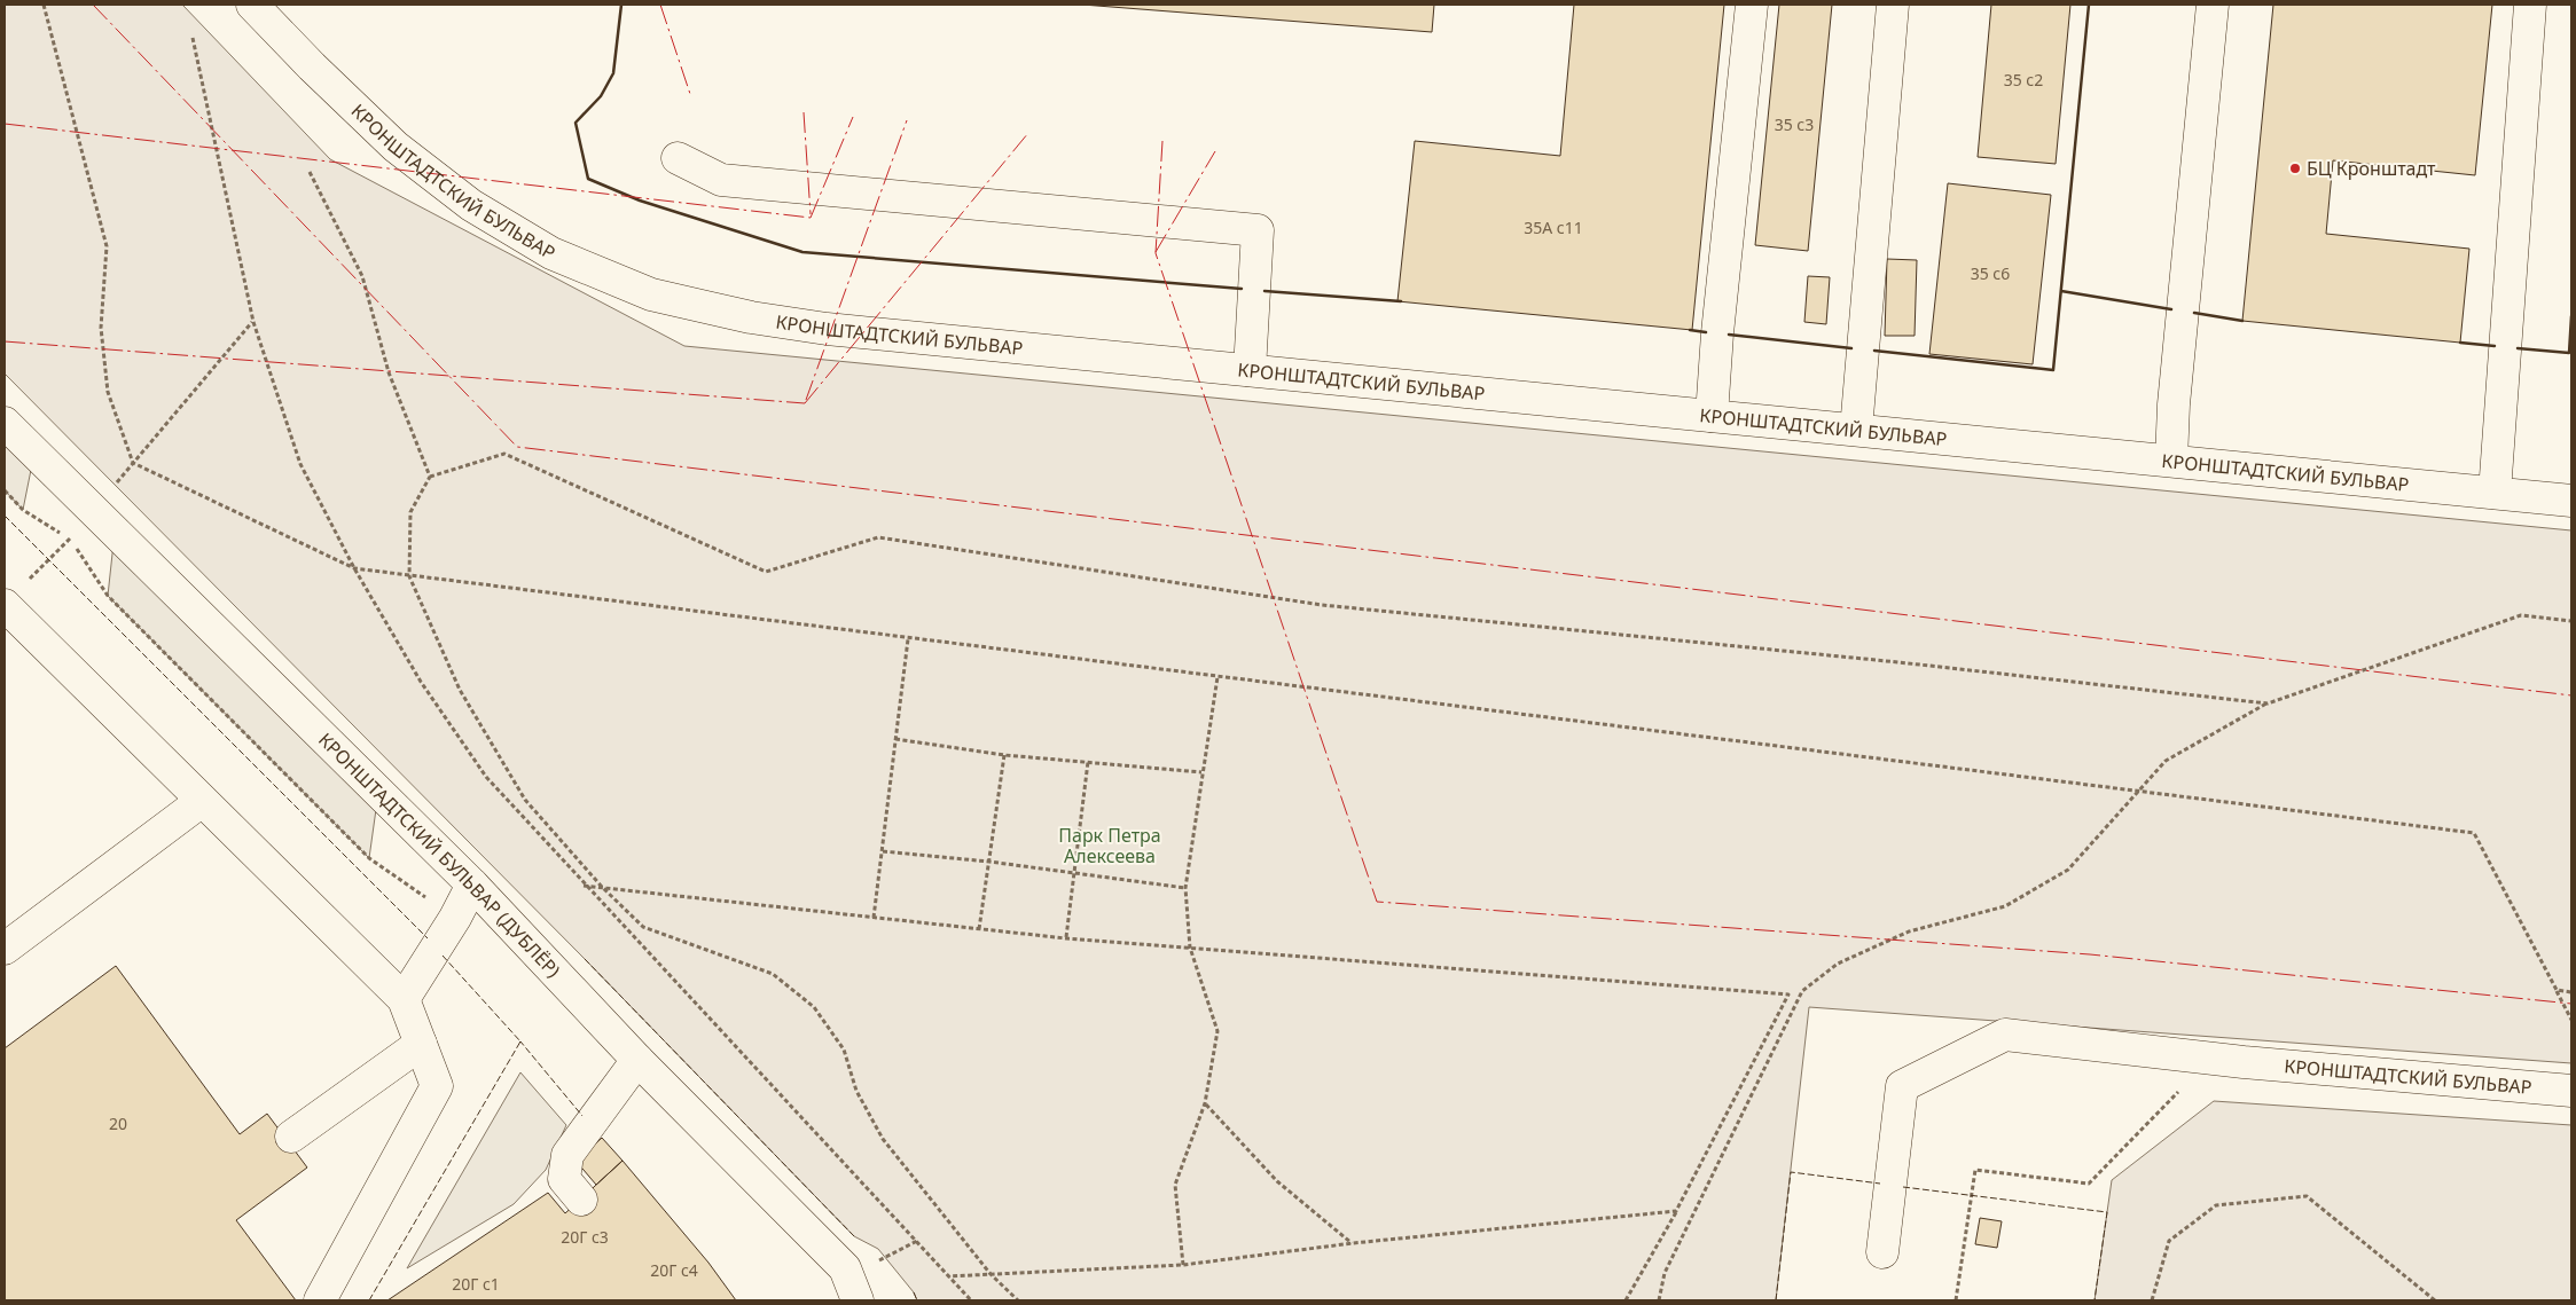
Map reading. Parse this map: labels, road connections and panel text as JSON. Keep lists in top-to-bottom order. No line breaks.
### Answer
{"streets":{"main road":["КРОНШТАДТСКИЙ БУЛЬВАР","КРОНШТАДТСКИЙ БУЛЬВАР (ДУБЛЁР)"]},"parks":["Парк Петра Алексеева"],"places":["БЦ Кронштадт"],"house_numbers":["35 с2","35 с3","35А с11","35 с6","20","20Г с3","20Г с4","20Г с1"]}
